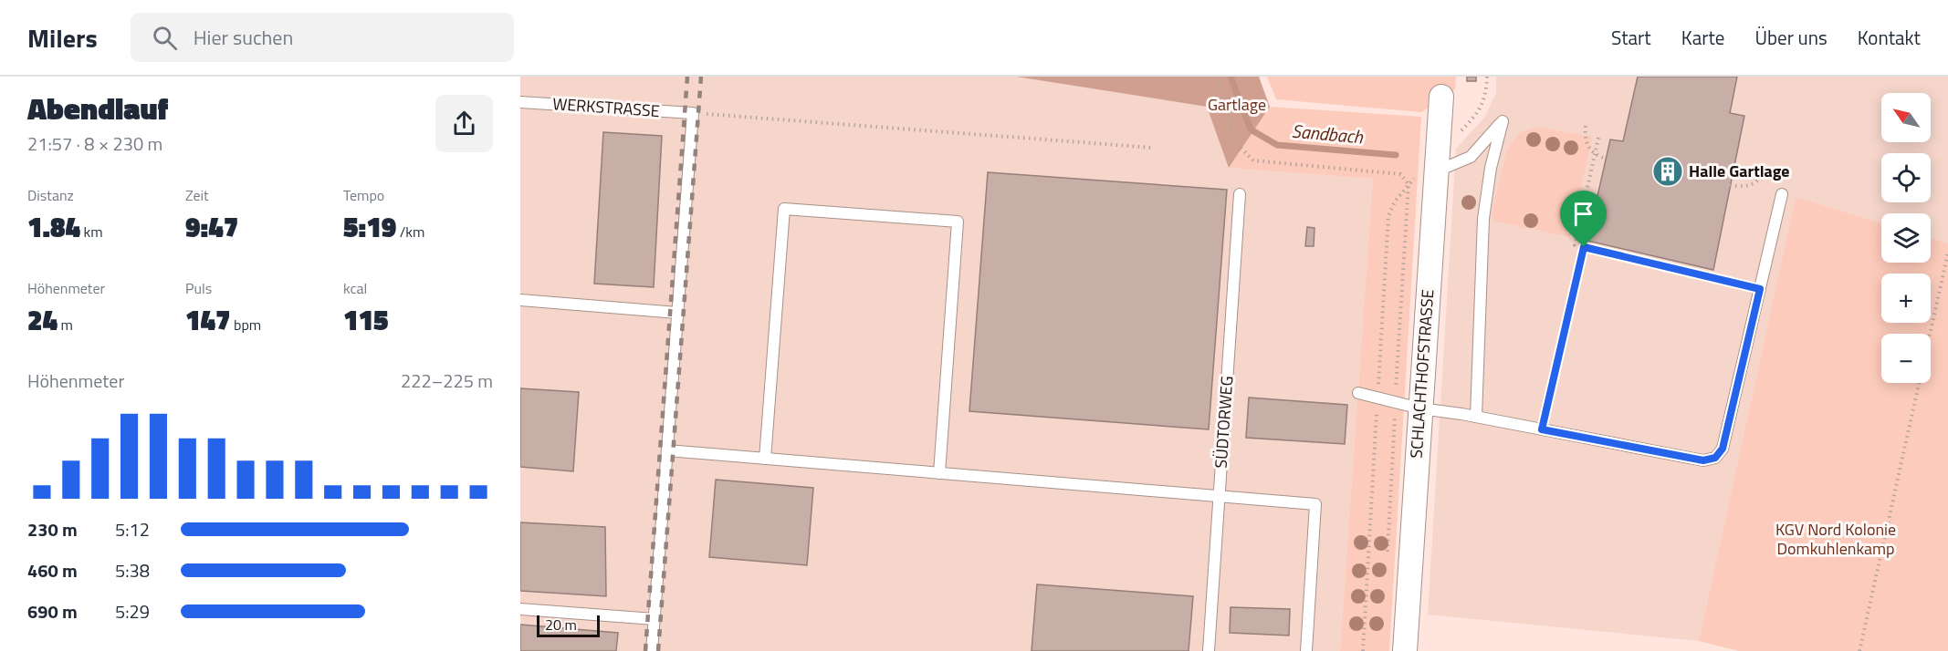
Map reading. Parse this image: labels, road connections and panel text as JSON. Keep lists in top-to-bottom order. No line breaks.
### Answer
{"streets":{"street":["SCHLACHTHOFSTRASSE"],"lane":["WERKSTRASSE","SÜDTORWEG"]},"water":["Sandbach"],"parks":["Gartlage","KGV Nord Kolonie Domkuhlenkamp"],"places":{"building":["Halle Gartlage"]},"scale_bar":"20 m","north":"top left","page":{"header":"Milers","search":"Hier suchen","nav":["Start","Karte","Über uns","Kontakt"],"heading":["Abendlauf","21:57 · 8 × 230 m"],"map_buttons":["+","−"],"stats":[["Distanz","1.84 km"],["Zeit","9:47"],["Tempo","5:19 /km"],["Höhenmeter","24 m"],["Puls","147 bpm"],["kcal","115"]],"chart":["Höhenmeter","222–225 m"],"list":[{"name":"230 m","note":"5:12"},{"name":"460 m","note":"5:38"},{"name":"690 m","note":"5:29"}],"scale":"20 m"}}
